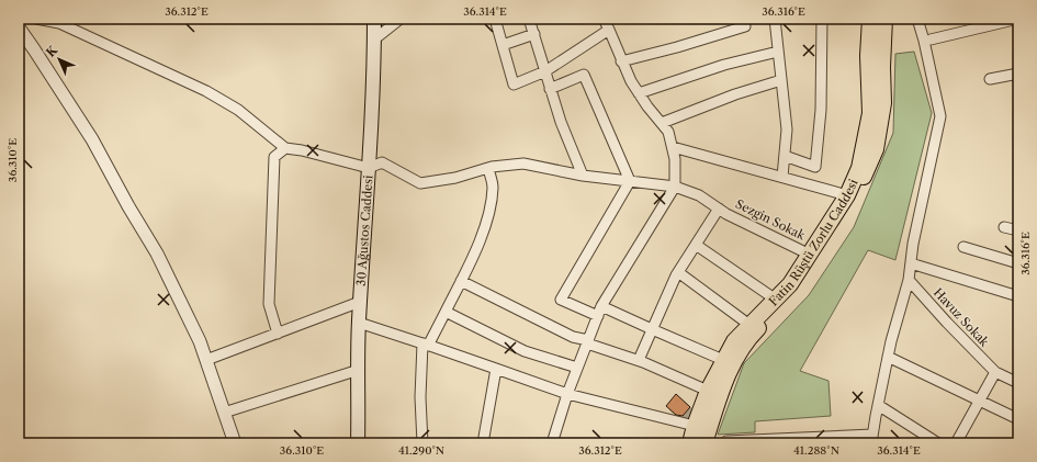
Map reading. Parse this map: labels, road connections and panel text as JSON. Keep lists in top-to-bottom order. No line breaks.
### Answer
{"streets":{"main road":["30 Ağustos Caddesi","Fatin Rüştü Zorlu Caddesi"],"street":["Sezgin Sokak","Havuz Sokak"]},"crossings":[["Sezgin Sokak","30 Ağustos Caddesi"],["Sezgin Sokak","Fatin Rüştü Zorlu Caddesi"]],"north":"top left","coordinates":["36.312°E","36.314°E","36.316°E","36.310°E","41.290°N","41.288°N"]}
